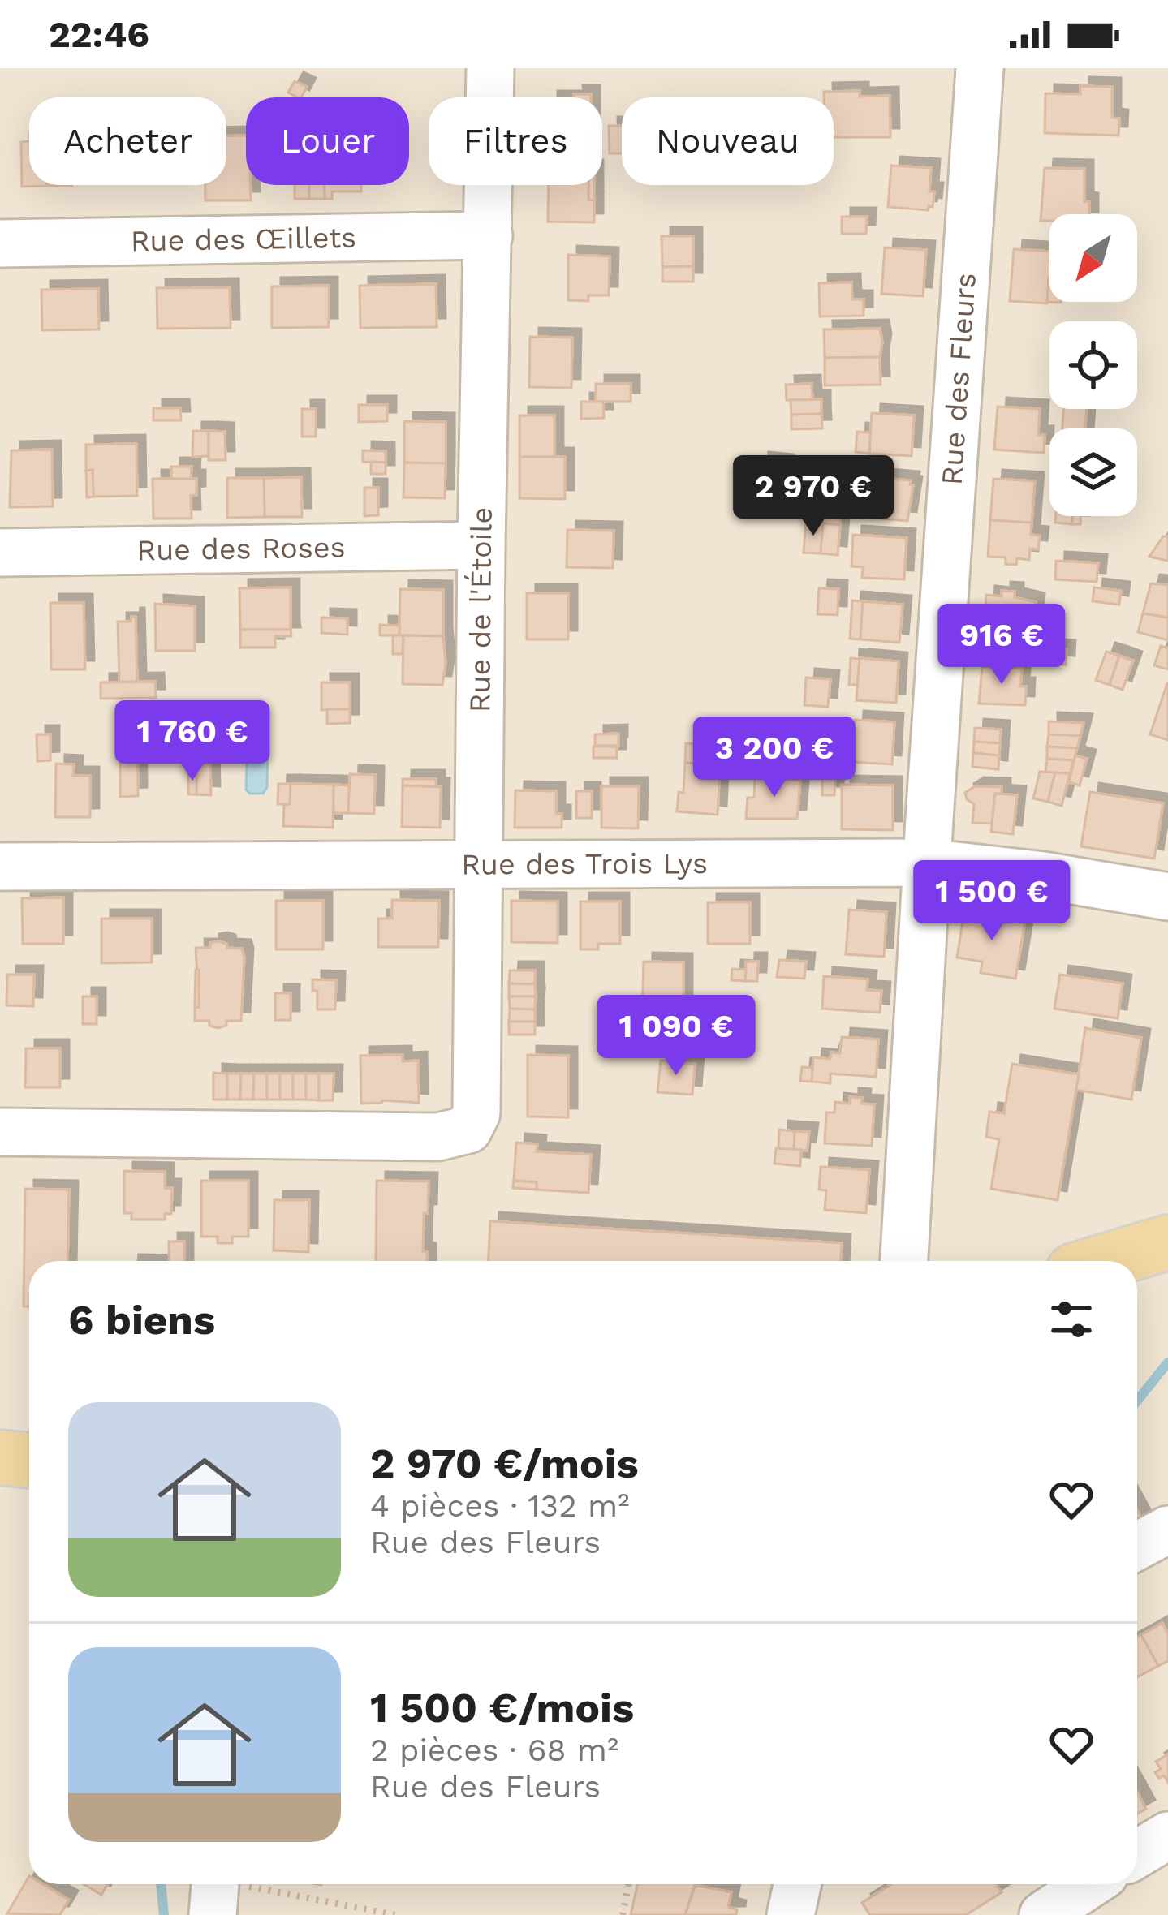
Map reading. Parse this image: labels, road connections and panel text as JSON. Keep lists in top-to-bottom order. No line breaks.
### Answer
{"streets":{"street":["Rue des Œillets","Rue des Fleurs","Rue des Roses","Rue de l'Étoile","Rue des Trois Lys"]},"crossings":[["Rue des Œillets","Rue de l'Étoile"],["Rue des Fleurs","Rue des Trois Lys"],["Rue des Roses","Rue de l'Étoile"],["Rue de l'Étoile","Rue des Trois Lys"]],"north":"bottom left","page":{"status":"22:46","chip":["Acheter","Louer","Filtres","Nouveau"],"price":["2 970 €","916 €","1 760 €","3 200 €","1 500 €","1 090 €"],"heading":"6 biens","list":[{"name":"2 970 €/mois","note":"4 pièces · 132 m² · Rue des Fleurs"},{"name":"1 500 €/mois","note":"2 pièces · 68 m² · Rue des Fleurs"}]}}
